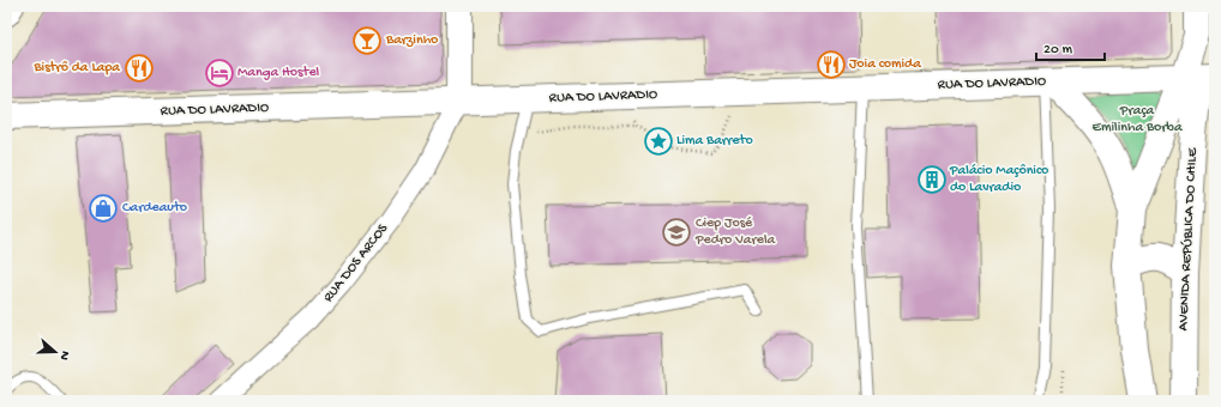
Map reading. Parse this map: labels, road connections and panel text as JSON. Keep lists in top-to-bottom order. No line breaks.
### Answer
{"streets":{"street":["RUA DO LAVRADIO","AVENIDA REPÚBLICA DO CHILE","RUA DOS ARCOS"]},"crossings":[["RUA DO LAVRADIO","AVENIDA REPÚBLICA DO CHILE"],["RUA DO LAVRADIO","RUA DOS ARCOS"]],"parks":["Praça Emilinha Borba"],"places":{"bar":["Barzinho"],"restaurant":["Joia comida","Bistrô da Lapa"],"hotel":["Manga Hostel"],"place":["Lima Barreto"],"building":["Palácio Maçônico do Lavradio"],"shop":["Cardeauto"],"school or university":["Ciep José Pedro Varela"]},"scale_bar":"20 m","north":"right"}
